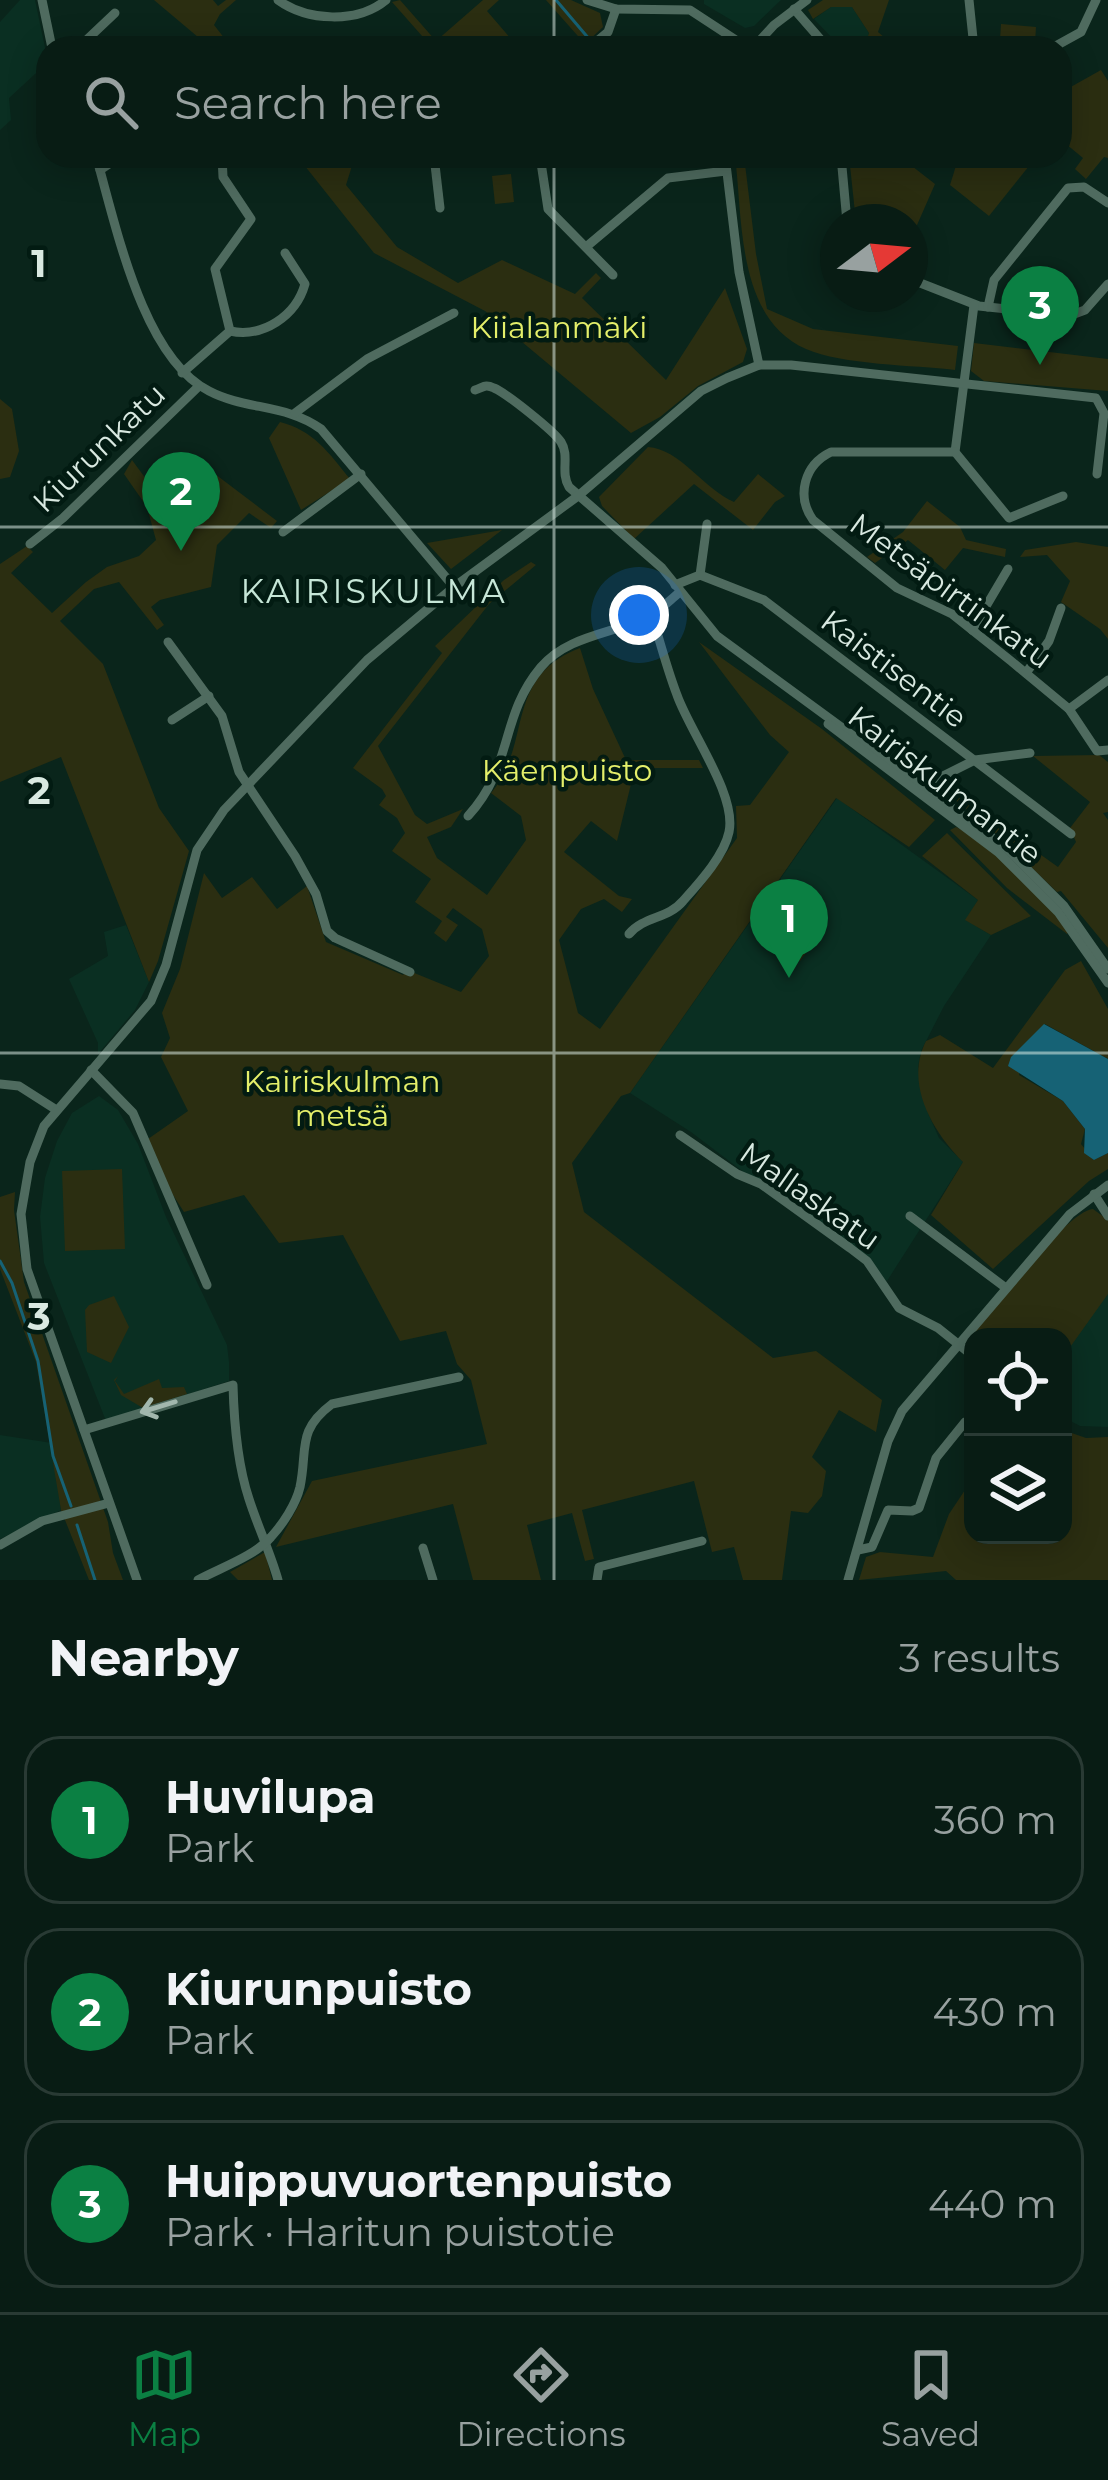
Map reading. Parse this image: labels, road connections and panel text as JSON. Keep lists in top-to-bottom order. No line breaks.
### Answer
{"streets":{"street":["Kiurunkatu","Metsäpirtinkatu","Kaistisentie","Kairiskulmantie","Mallaskatu"]},"districts":["KAIRISKULMA"],"parks":["Kiialanmäki","Käenpuisto","Kairiskulman metsä"],"north":"right","page":{"search":"Search here","pins":["3","2","1"],"heading":["Nearby","3 results"],"list":[{"mark":"1","name":"Huvilupa","note":"Park","value":"360 m"},{"mark":"2","name":"Kiurunpuisto","note":"Park","value":"430 m"},{"mark":"3","name":"Huippuvuortenpuisto","note":"Park · Haritun puistotie","value":"440 m"}],"nav":["Map","Directions","Saved"]},"grid":{"rows":["1","2","3"]}}
